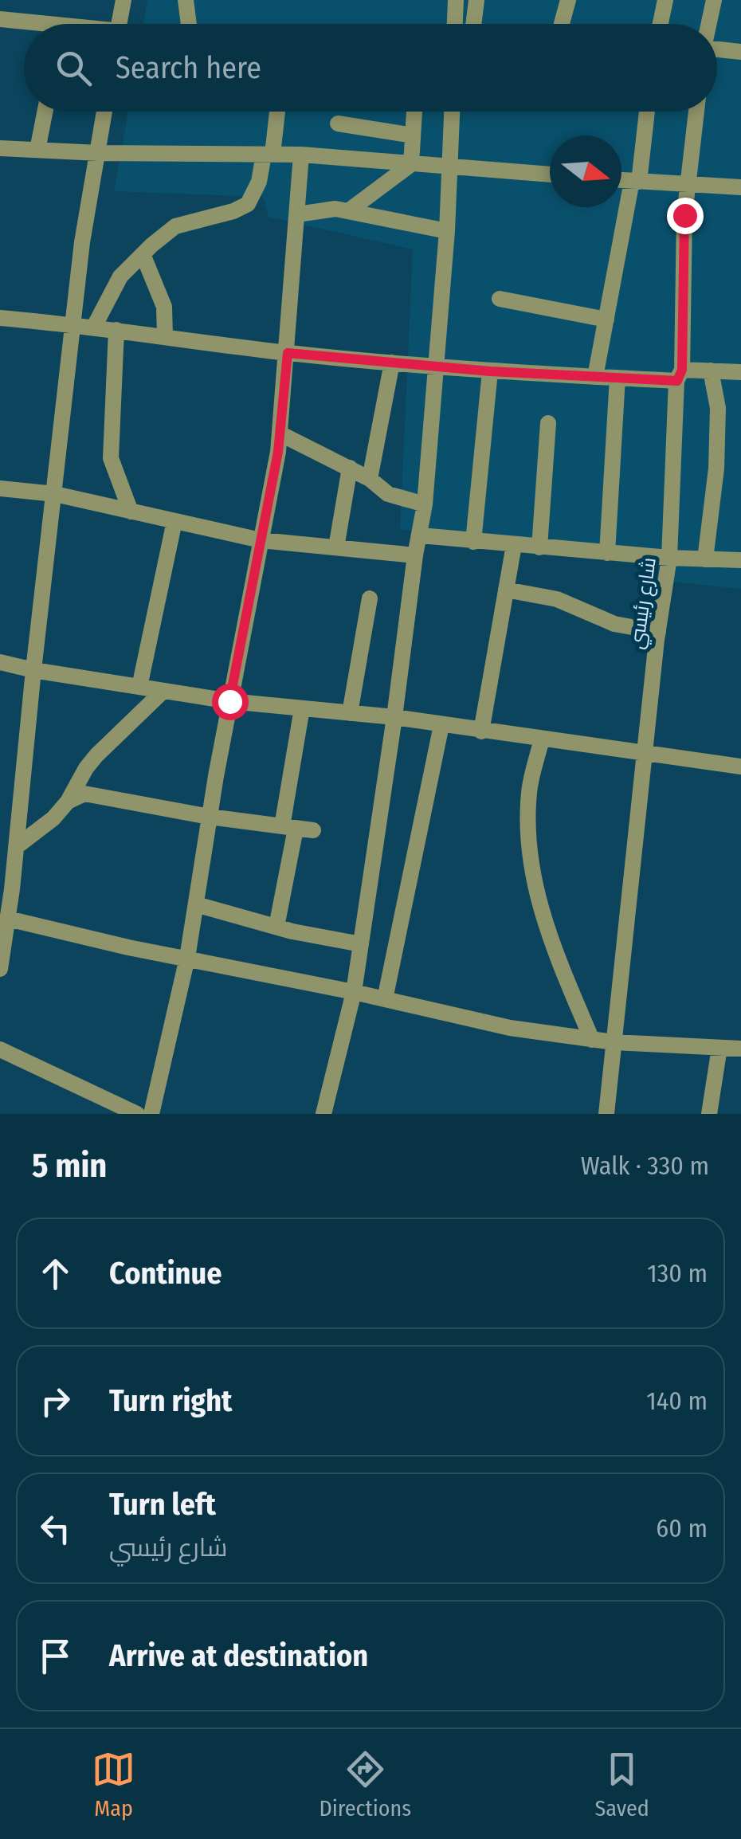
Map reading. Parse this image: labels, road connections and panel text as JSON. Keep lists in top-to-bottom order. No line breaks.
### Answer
{"streets":{"street":["شارع رئيسي"]},"north":"right","page":{"search":"Search here","heading":["5 min","Walk · 330 m"],"list":[["Continue","130 m"],["Turn right","140 m"],["Turn left","شارع رئيسي","60 m"],"Arrive at destination"],"nav":["Map","Directions","Saved"]}}
